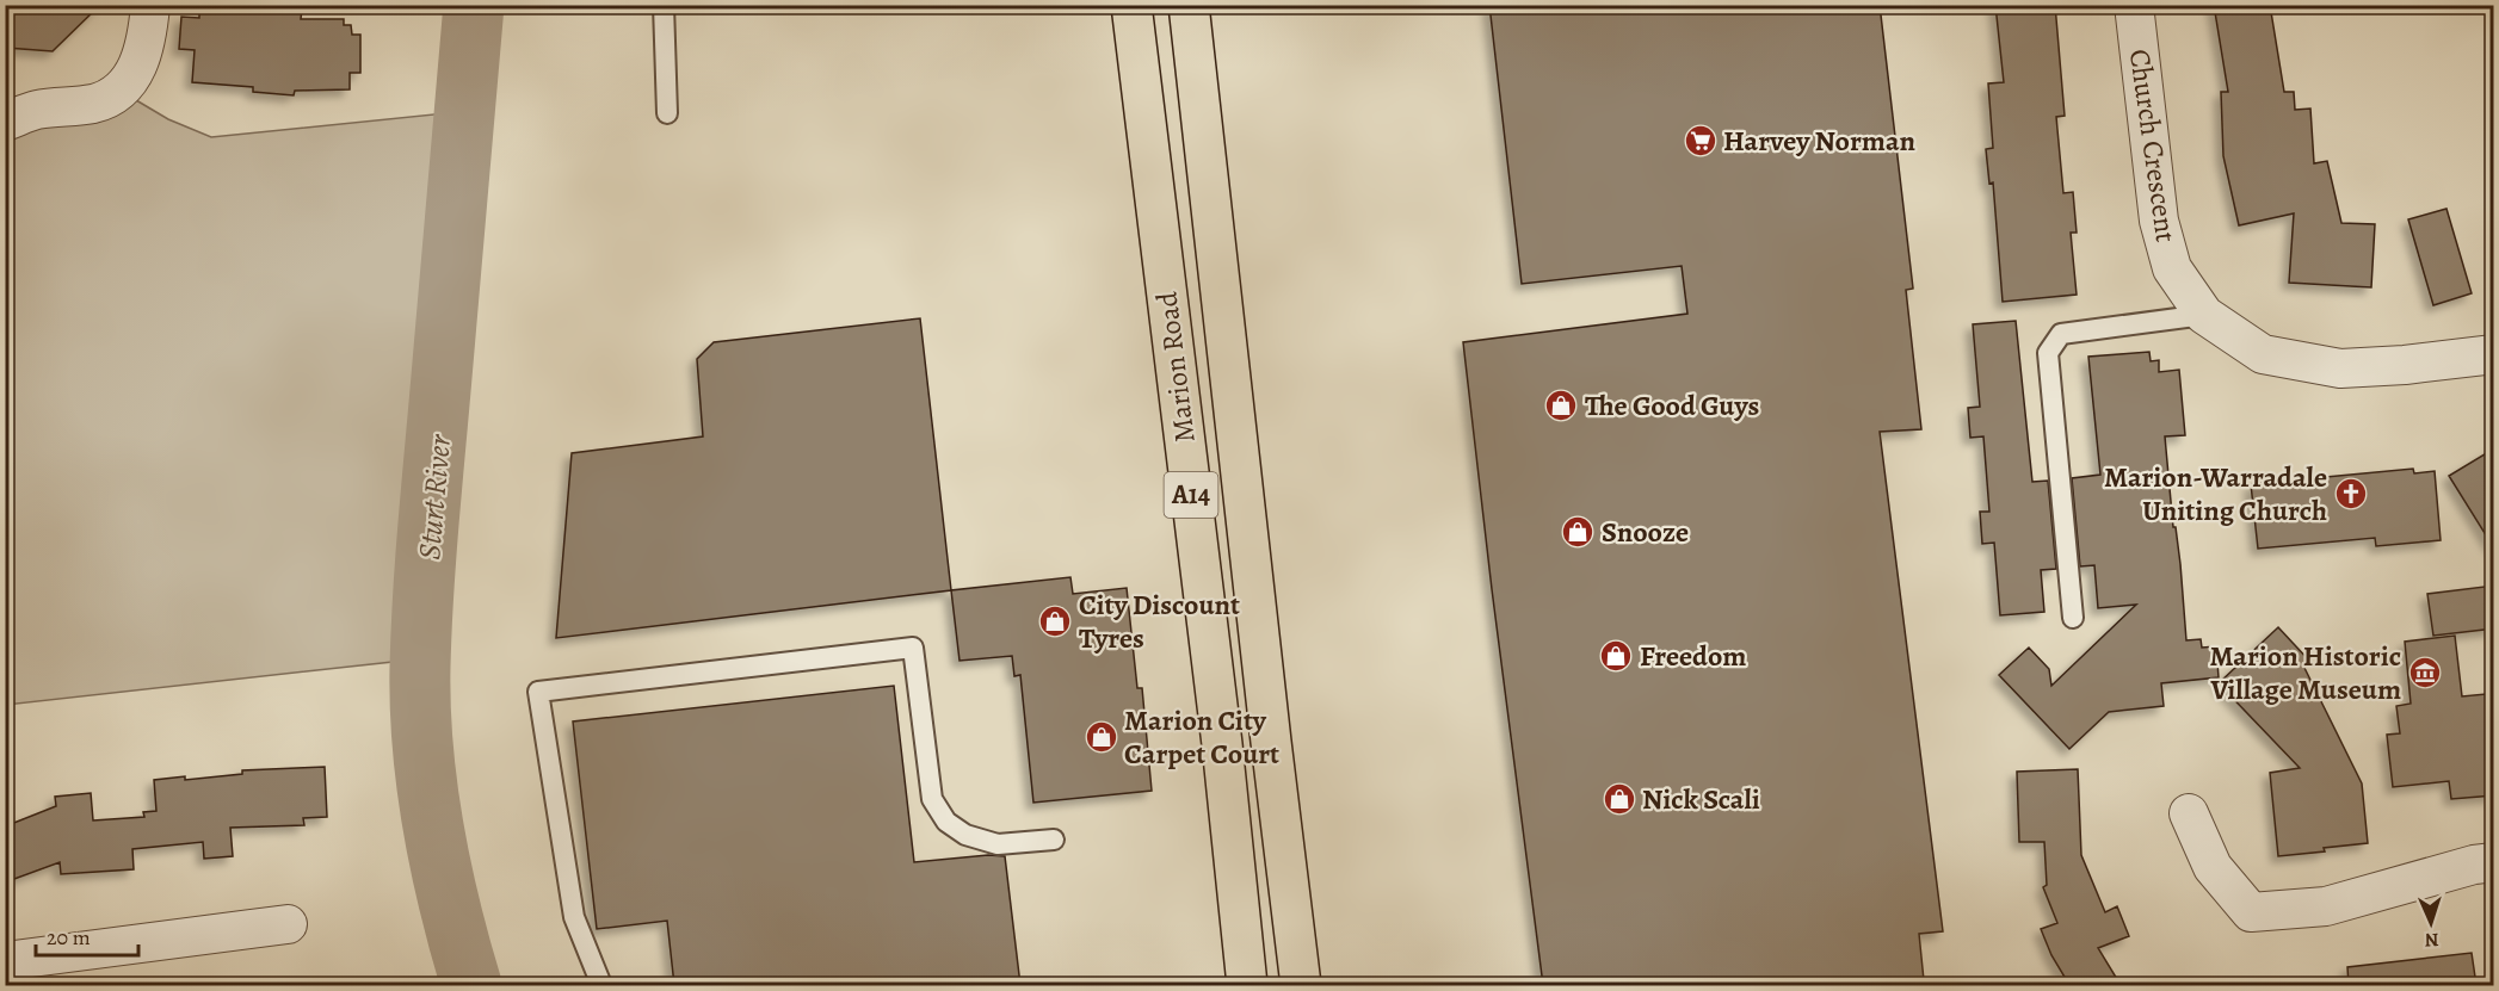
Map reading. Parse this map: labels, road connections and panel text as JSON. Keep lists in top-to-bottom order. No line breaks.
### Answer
{"streets":{"main road":["Marion Road","A14"],"street":["Church Crescent"]},"water":["Sturt River"],"places":{"supermarket":["Harvey Norman"],"shop":["The Good Guys","Snooze","City Discount Tyres","Freedom","Marion City Carpet Court","Nick Scali"],"church":["Marion-Warradale Uniting Church"],"museum":["Marion Historic Village Museum"]},"scale_bar":"20 m","north":"bottom"}
